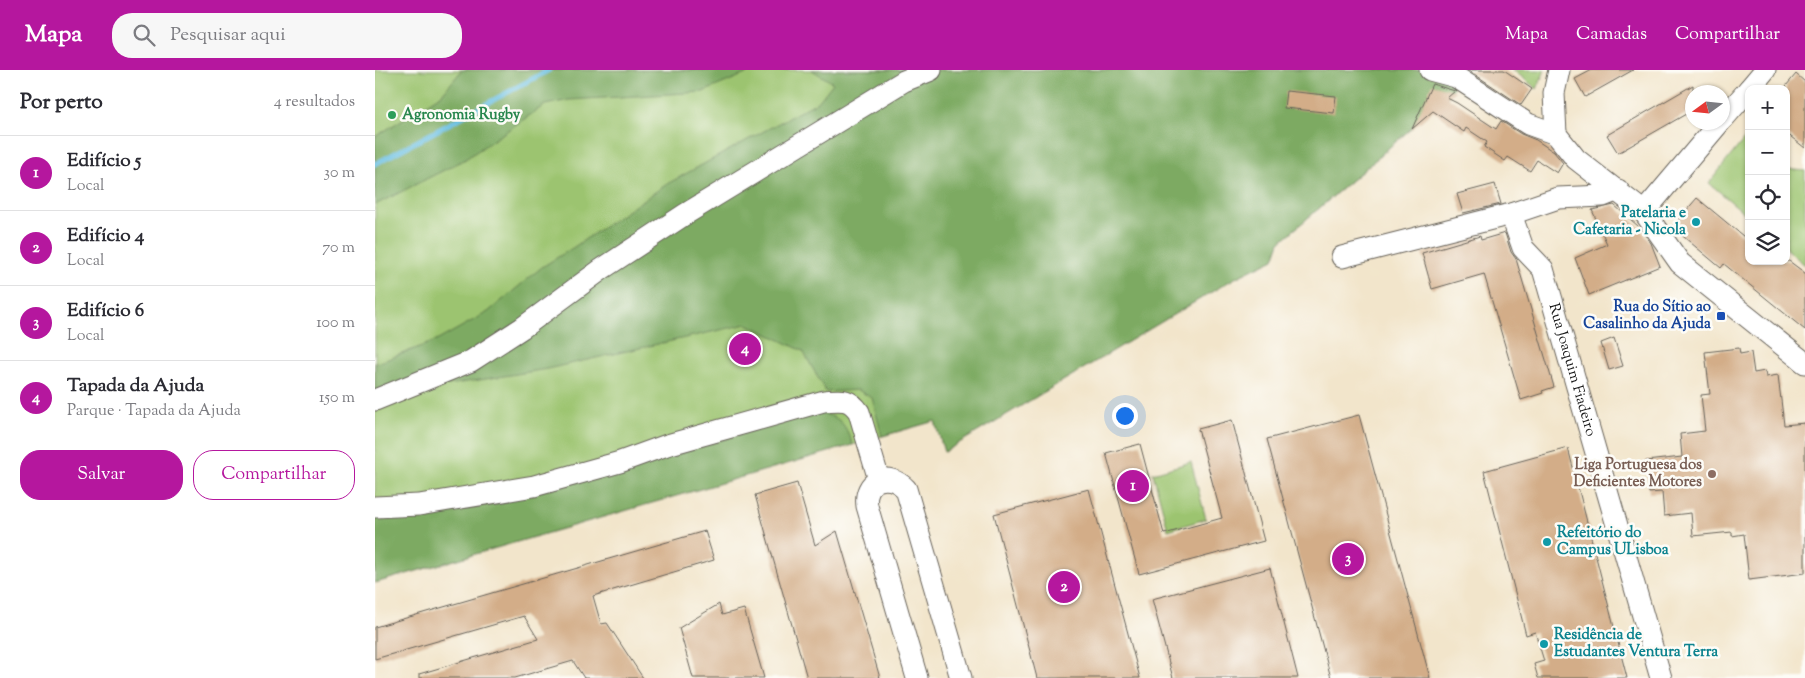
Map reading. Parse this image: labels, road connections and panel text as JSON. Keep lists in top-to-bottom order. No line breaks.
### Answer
{"streets":{"street":["Rua Joaquim Fiadeiro"]},"places":{"other":["Agronomia Rugby","Patelaria e Cafetaria - Nicola","Liga Portuguesa dos Deficientes Motores","Refeitório do Campus ULisboa","Residência de Estudantes Ventura Terra"],"transit":["Rua do Sítio ao Casalinho da Ajuda"]},"north":"left","page":{"header":"Mapa","search":"Pesquisar aqui","nav":["Mapa","Camadas","Compartilhar"],"heading":["Por perto","4 resultados"],"map_buttons":["+","−"],"list":[{"mark":"1","name":"Edifício 5","note":"Local","value":"30 m"},{"mark":"2","name":"Edifício 4","note":"Local","value":"70 m"},{"mark":"3","name":"Edifício 6","note":"Local","value":"100 m"},{"mark":"4","name":"Tapada da Ajuda","note":"Parque · Tapada da Ajuda","value":"150 m"}],"pins":["4","1","3","2"],"buttons":["Salvar","Compartilhar"]}}
